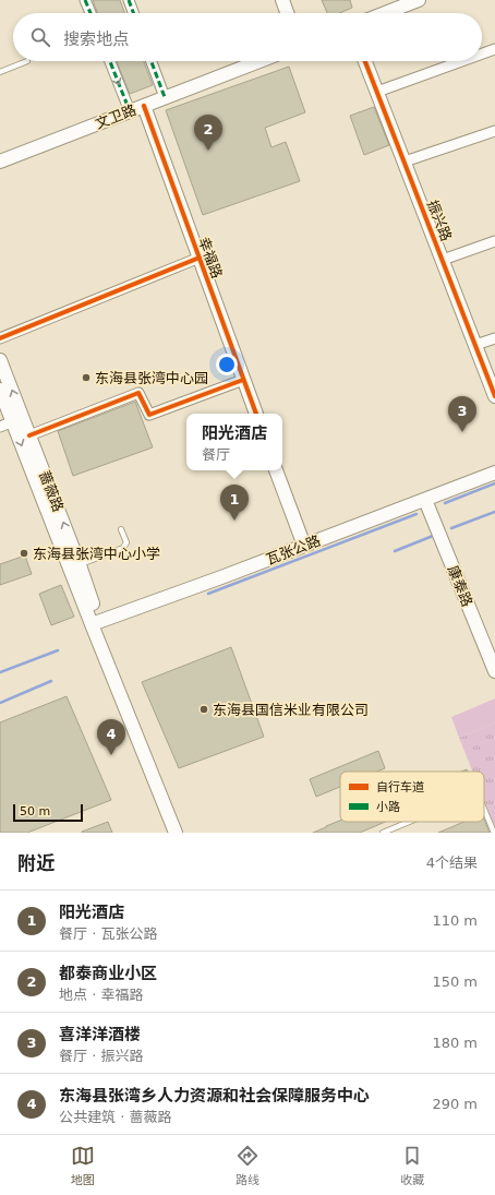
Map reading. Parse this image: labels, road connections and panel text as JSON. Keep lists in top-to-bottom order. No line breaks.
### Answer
{"streets":{"street":["文卫路","振兴路","幸福路","蔷薇路","瓦张公路","康泰路"]},"crossings":[["文卫路","幸福路"],["蔷薇路","瓦张公路"],["瓦张公路","康泰路"]],"places":["东海县张湾中心园","东海县张湾中心小学","东海县国信米业有限公司"],"legend":["自行车道","小路"],"scale_bar":"50 m","page":{"search":"搜索地点","pins":["2","3","1","4"],"popup":["阳光酒店","餐厅"],"scale":"50 m","heading":["附近","4个结果"],"list":[{"mark":"1","name":"阳光酒店","note":"餐厅 · 瓦张公路","value":"110 m"},{"mark":"2","name":"都泰商业小区","note":"地点 · 幸福路","value":"150 m"},{"mark":"3","name":"喜洋洋酒楼","note":"餐厅 · 振兴路","value":"180 m"},{"mark":"4","name":"东海县张湾乡人力资源和社会保障服务中心","note":"公共建筑 · 蔷薇路","value":"290 m"}],"nav":["地图","路线","收藏"]}}
